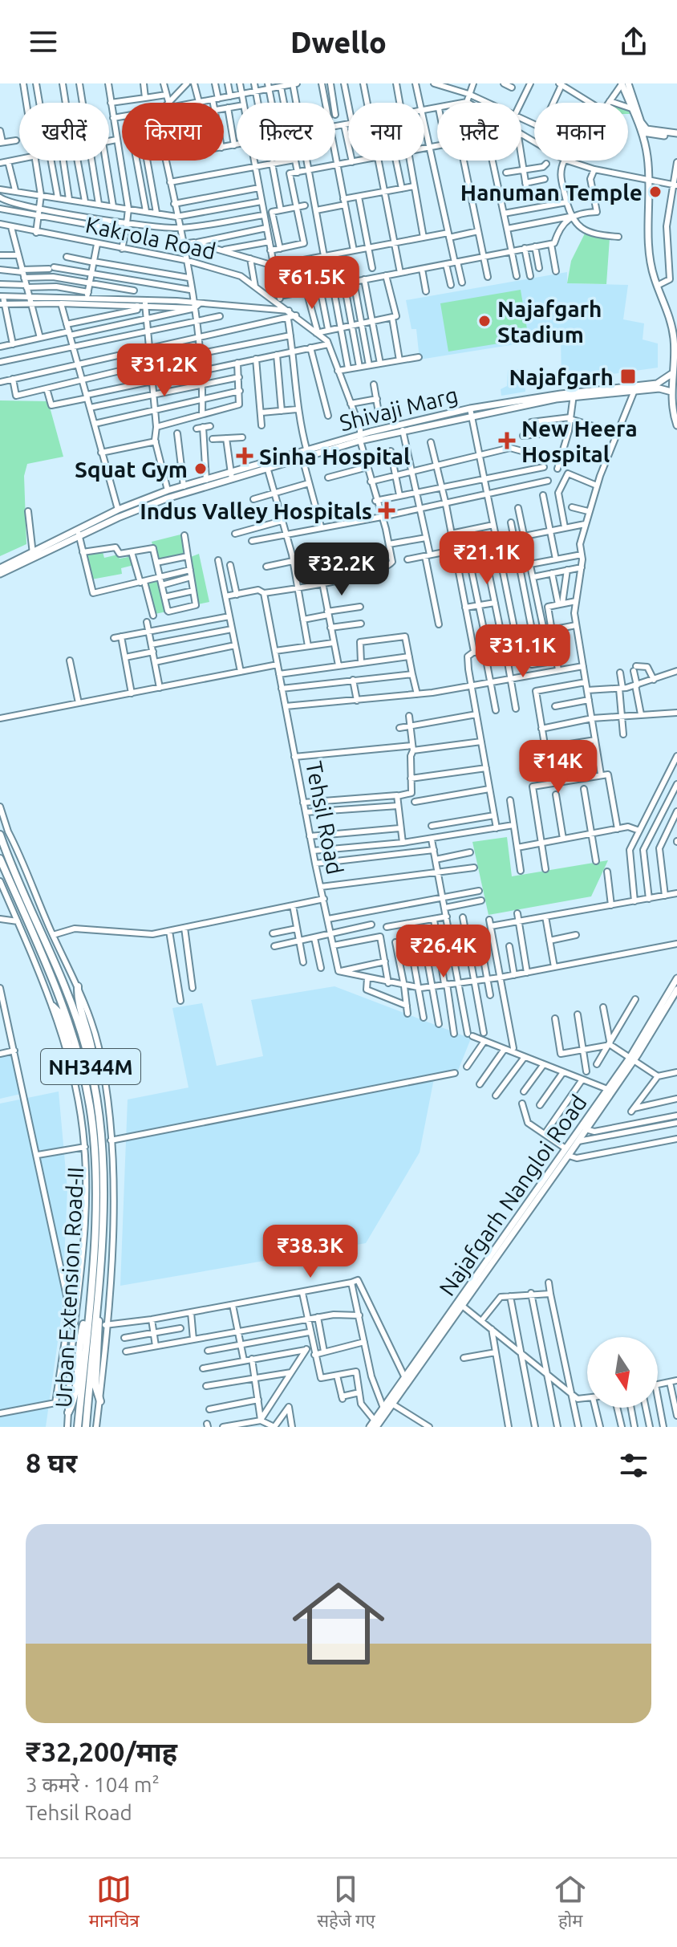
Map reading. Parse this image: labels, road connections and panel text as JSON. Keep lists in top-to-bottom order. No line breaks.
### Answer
{"streets":{"highway":["NH344M","Urban Extension Road-II"],"main road":["Shivaji Marg","Najafgarh Nangloi Road"],"street":["Kakrola Road","Tehsil Road"]},"crossings":[["Kakrola Road","Shivaji Marg"]],"places":{"other":["Hanuman Temple","Najafgarh Stadium","Squat Gym"],"transit":["Najafgarh"],"health":["New Heera Hospital","Sinha Hospital","Indus Valley Hospitals"]},"north":"bottom","page":{"header":"Dwello","chip":["खरीदें","किराया","फ़िल्टर","नया","फ़्लैट","मकान"],"price":["₹61.5K","₹31.2K","₹21.1K","₹32.2K","₹31.1K","₹14K","₹26.4K","₹38.3K"],"heading":"8 घर","list":[{"name":"₹32,200/माह","note":"3 कमरे · 104 m² · Tehsil Road"}],"tabs":["मानचित्र","सहेजे गए","होम"]}}
